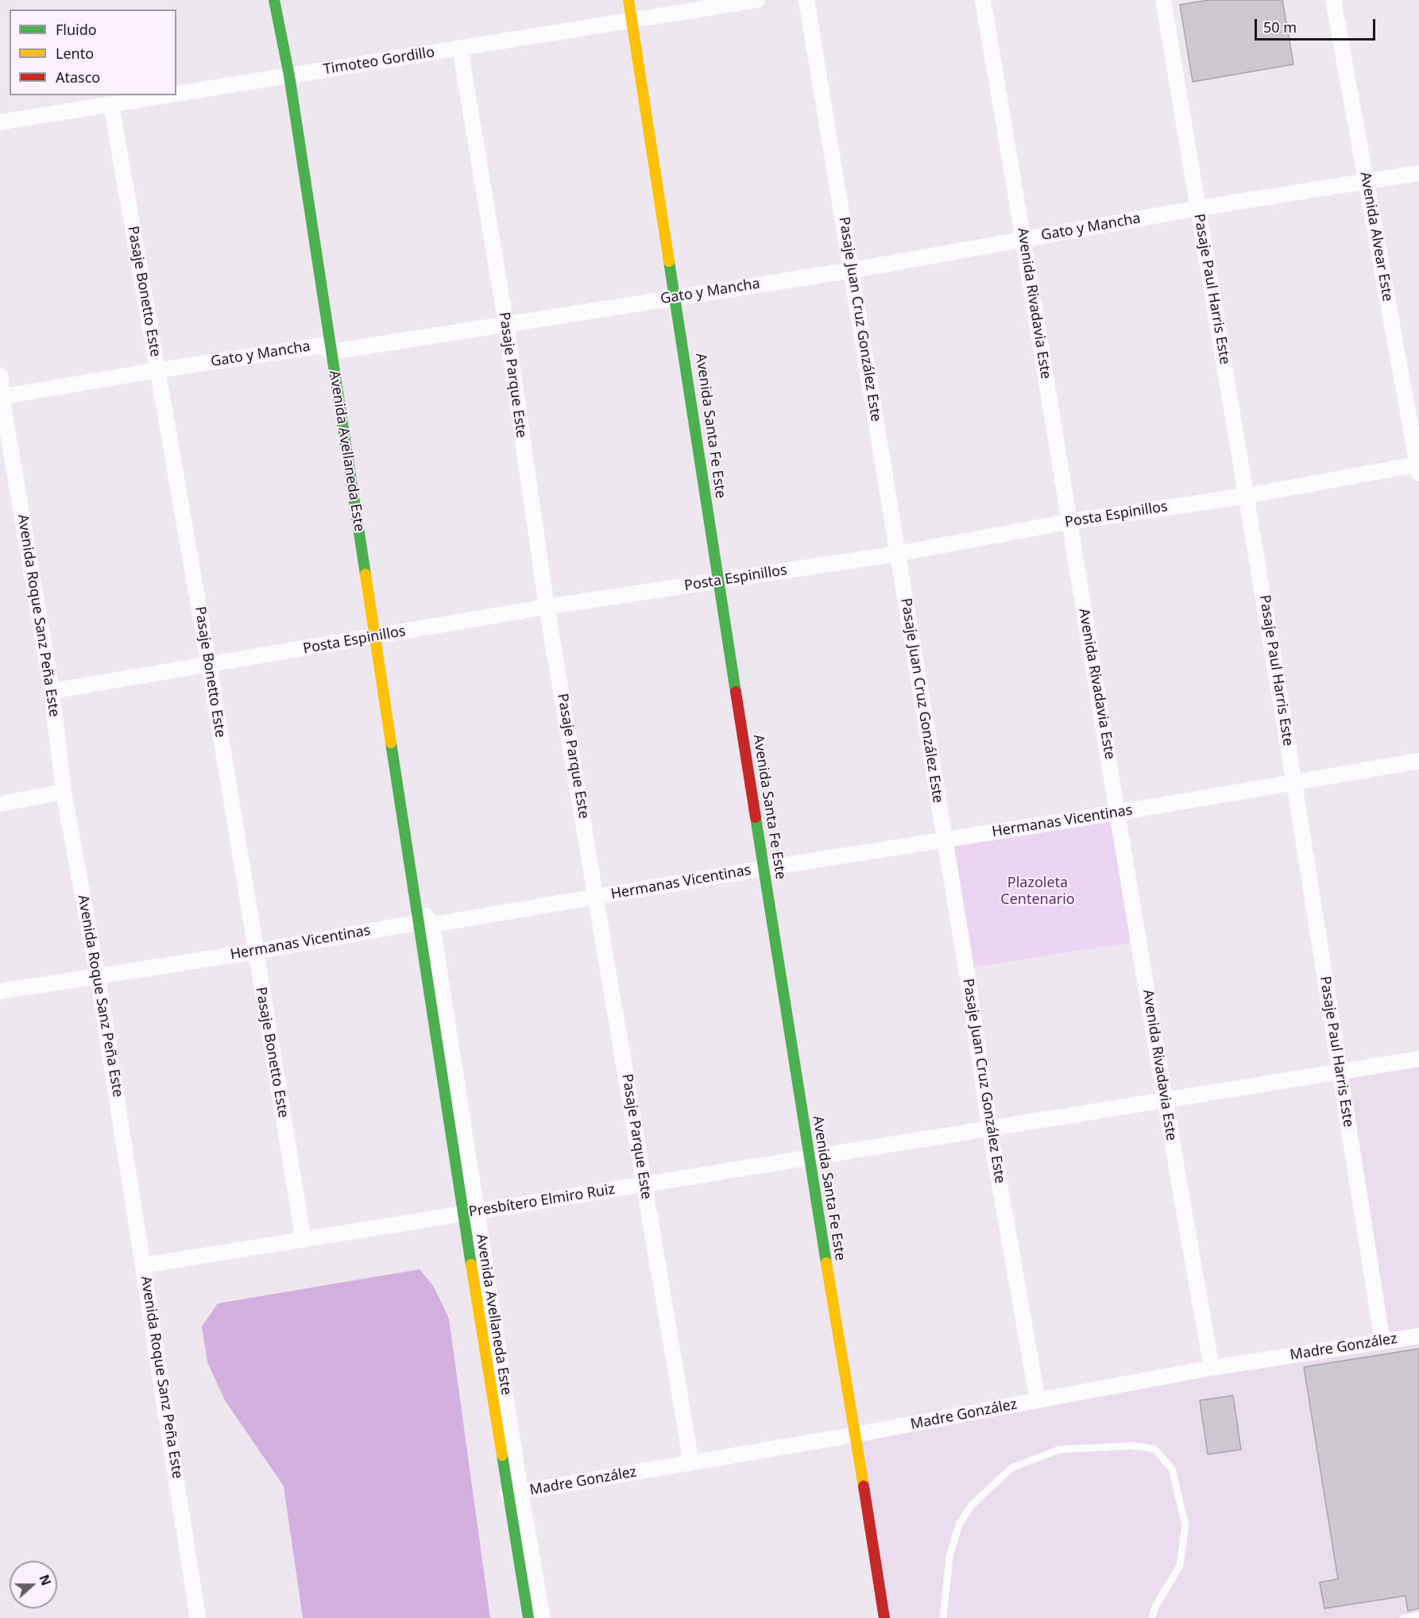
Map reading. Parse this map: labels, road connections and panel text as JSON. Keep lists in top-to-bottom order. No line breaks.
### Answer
{"streets":{"street":["Timoteo Gordillo","Gato y Mancha","Avenida Alvear Este","Pasaje Paul Harris Este","Pasaje Bonetto Este","Avenida Rivadavia Este","Pasaje Juan Cruz González Este","Pasaje Parque Este","Avenida Santa Fe Este","Avenida Avellaneda Este","Posta Espinillos","Avenida Roque Sanz Peña Este","Hermanas Vicentinas","Presbítero Elmiro Ruiz","Madre González"]},"crossings":[["Timoteo Gordillo","Pasaje Bonetto Este"],["Timoteo Gordillo","Pasaje Parque Este"],["Timoteo Gordillo","Avenida Santa Fe Este"],["Timoteo Gordillo","Avenida Avellaneda Este"],["Gato y Mancha","Avenida Alvear Este"],["Gato y Mancha","Pasaje Paul Harris Este"],["Gato y Mancha","Pasaje Bonetto Este"],["Gato y Mancha","Avenida Rivadavia Este"],["Gato y Mancha","Pasaje Juan Cruz González Este"],["Gato y Mancha","Pasaje Parque Este"],["Gato y Mancha","Avenida Santa Fe Este"],["Gato y Mancha","Avenida Avellaneda Este"],["Gato y Mancha","Avenida Roque Sanz Peña Este"],["Avenida Alvear Este","Posta Espinillos"],["Pasaje Paul Harris Este","Posta Espinillos"],["Pasaje Paul Harris Este","Hermanas Vicentinas"],["Pasaje Paul Harris Este","Presbítero Elmiro Ruiz"],["Pasaje Paul Harris Este","Madre González"],["Pasaje Bonetto Este","Posta Espinillos"],["Pasaje Bonetto Este","Hermanas Vicentinas"],["Pasaje Bonetto Este","Presbítero Elmiro Ruiz"],["Avenida Rivadavia Este","Posta Espinillos"],["Avenida Rivadavia Este","Hermanas Vicentinas"],["Avenida Rivadavia Este","Presbítero Elmiro Ruiz"],["Avenida Rivadavia Este","Madre González"],["Pasaje Juan Cruz González Este","Posta Espinillos"],["Pasaje Juan Cruz González Este","Hermanas Vicentinas"],["Pasaje Juan Cruz González Este","Presbítero Elmiro Ruiz"],["Pasaje Juan Cruz González Este","Madre González"],["Pasaje Parque Este","Posta Espinillos"],["Pasaje Parque Este","Hermanas Vicentinas"],["Pasaje Parque Este","Presbítero Elmiro Ruiz"],["Pasaje Parque Este","Madre González"],["Avenida Santa Fe Este","Posta Espinillos"],["Avenida Santa Fe Este","Hermanas Vicentinas"],["Avenida Santa Fe Este","Presbítero Elmiro Ruiz"],["Avenida Santa Fe Este","Madre González"],["Avenida Avellaneda Este","Posta Espinillos"],["Avenida Avellaneda Este","Hermanas Vicentinas"],["Avenida Avellaneda Este","Presbítero Elmiro Ruiz"],["Avenida Avellaneda Este","Madre González"],["Posta Espinillos","Avenida Roque Sanz Peña Este"],["Avenida Roque Sanz Peña Este","Hermanas Vicentinas"],["Avenida Roque Sanz Peña Este","Presbítero Elmiro Ruiz"]],"parks":["Plazoleta Centenario"],"legend":["Fluido","Lento","Atasco"],"scale_bar":"50 m","north":"right"}
